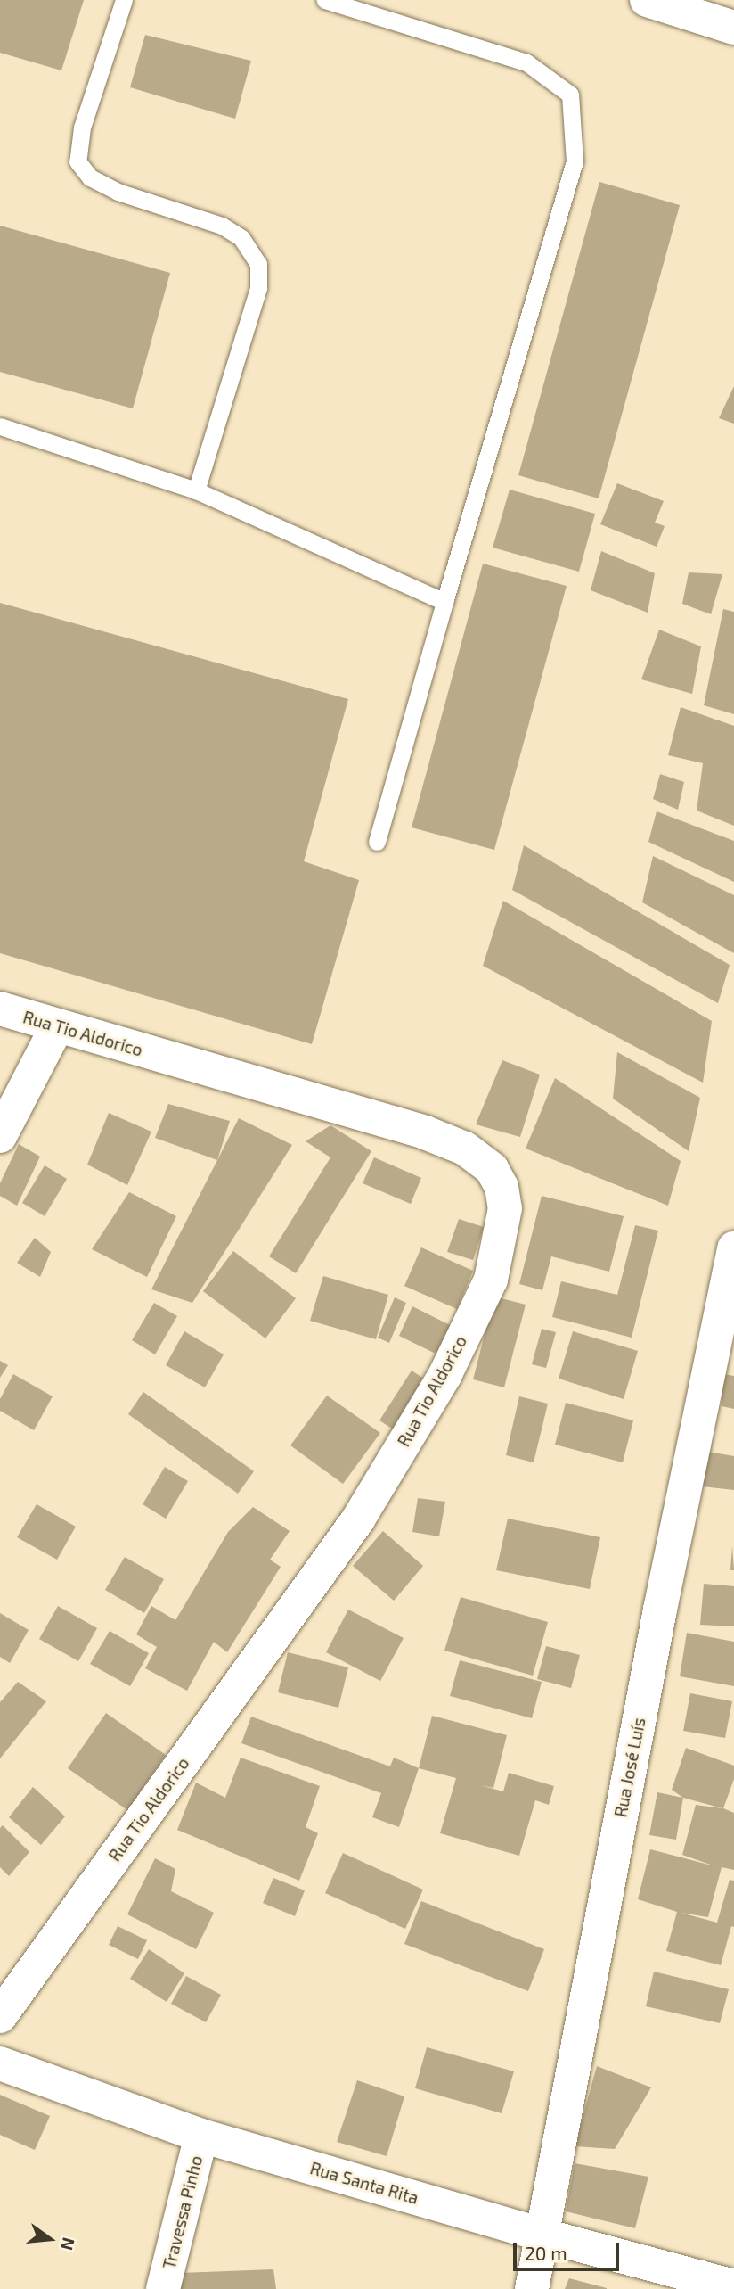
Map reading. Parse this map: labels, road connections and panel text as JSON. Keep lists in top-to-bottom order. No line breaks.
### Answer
{"streets":{"street":["Rua Tio Aldorico","Rua José Luís","Rua Santa Rita","Travessa Pinho"]},"crossings":[["Rua José Luís","Rua Santa Rita"],["Rua Santa Rita","Travessa Pinho"]],"scale_bar":"20 m","north":"right"}
